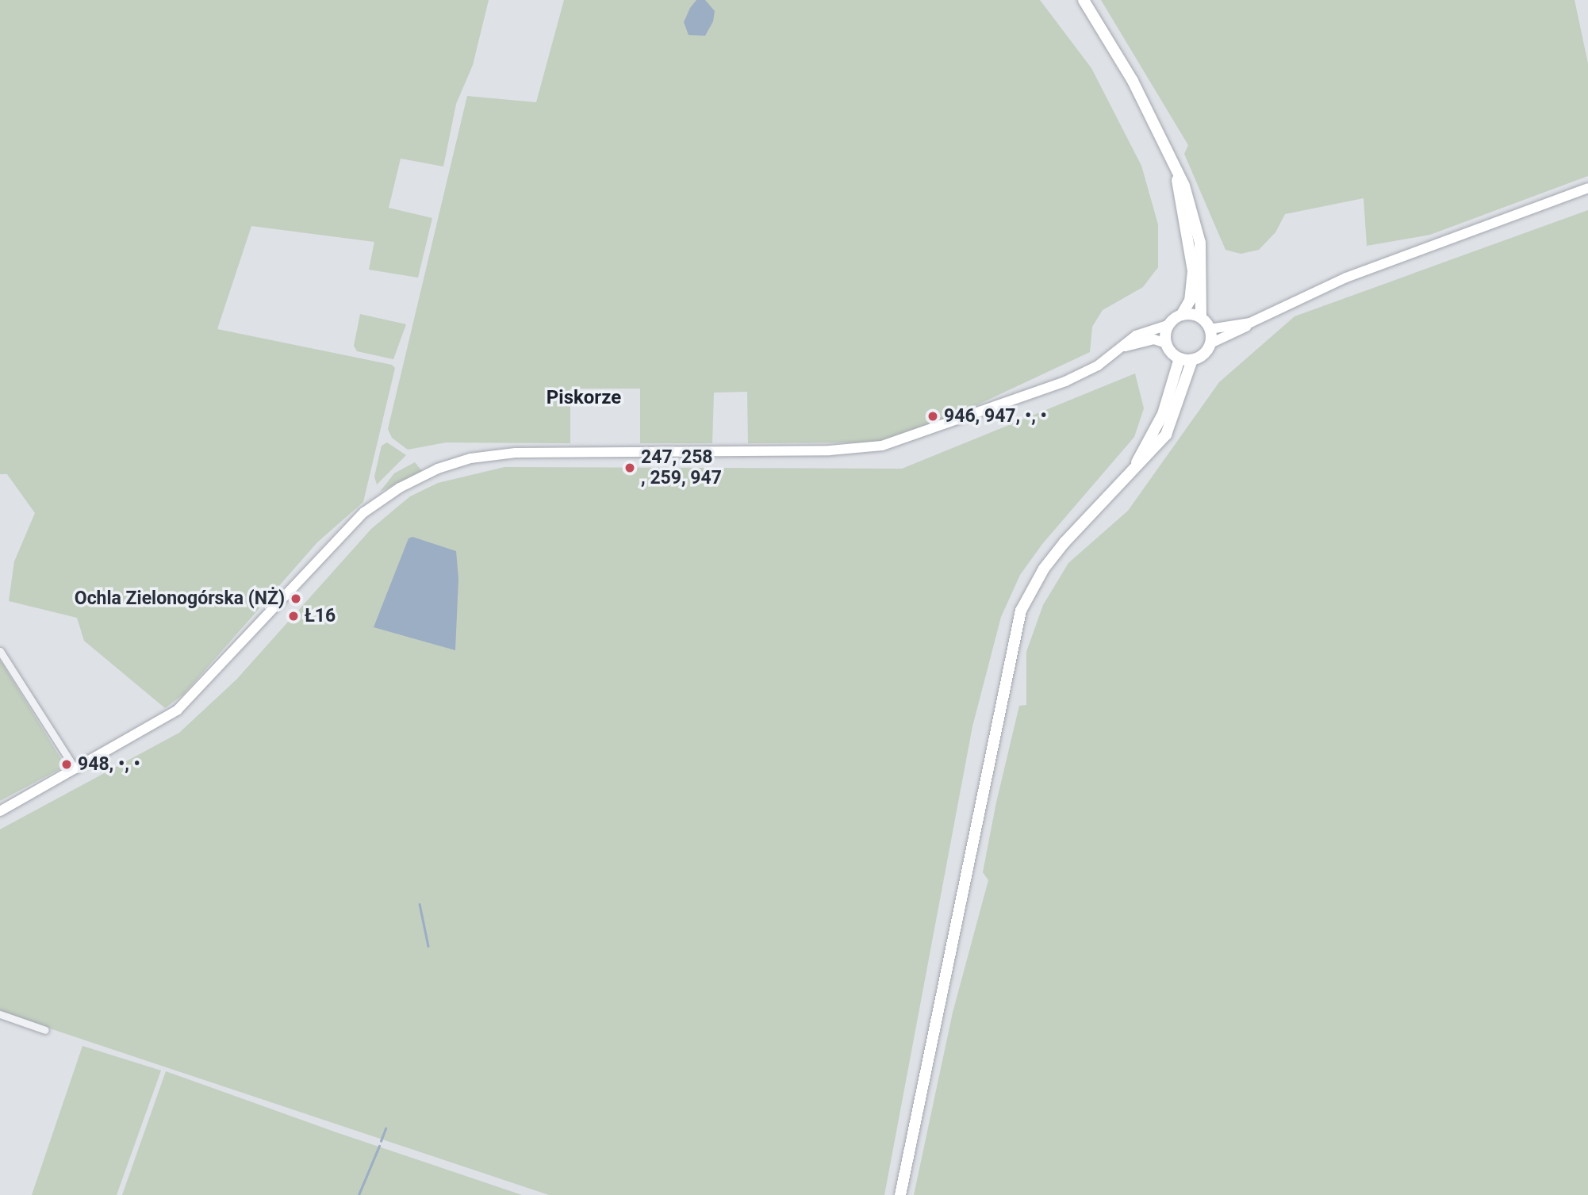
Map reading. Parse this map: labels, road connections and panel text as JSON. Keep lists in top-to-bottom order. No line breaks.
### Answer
{"districts":["Piskorze"],"places":["946, 947, •, •","247, 258 , 259, 947","Ochla Zielonogórska (NŻ)","Ł16","948, •, •"]}
